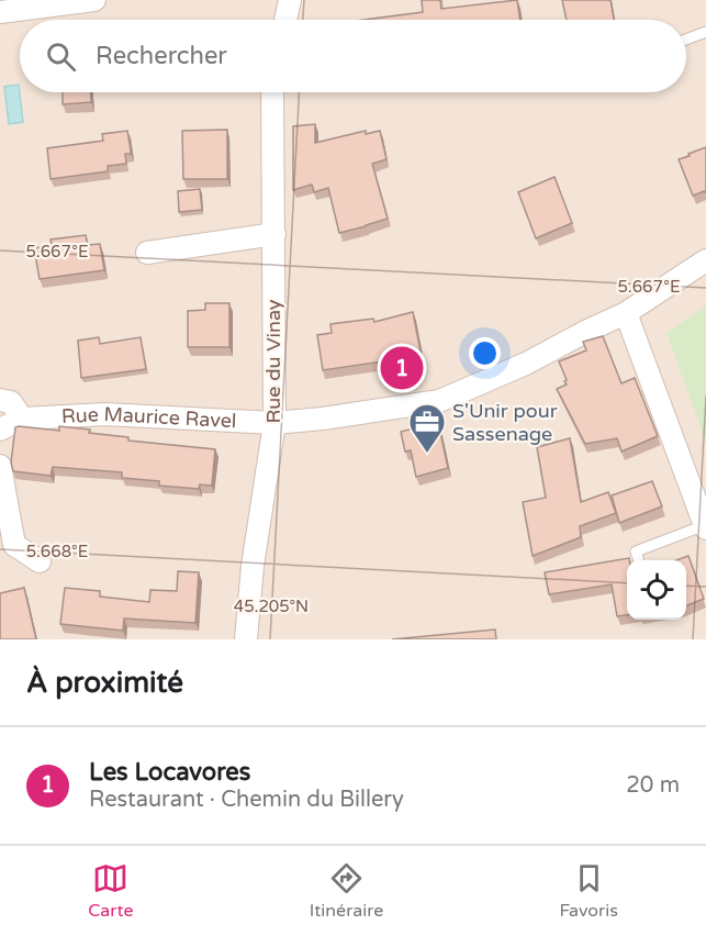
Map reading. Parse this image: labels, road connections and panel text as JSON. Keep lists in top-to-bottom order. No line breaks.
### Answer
{"streets":{"street":["Rue du Vinay","Rue Maurice Ravel"]},"crossings":[["Rue du Vinay","Rue Maurice Ravel"]],"places":{"office":["S'Unir pour Sassenage"]},"page":{"search":"Rechercher","pins":"1","heading":"À proximité","list":[{"mark":"1","name":"Les Locavores","note":"Restaurant · Chemin du Billery","value":"20 m"}],"nav":["Carte","Itinéraire","Favoris"]},"coordinates":["5.667°E","5.668°E","45.205°N"]}
